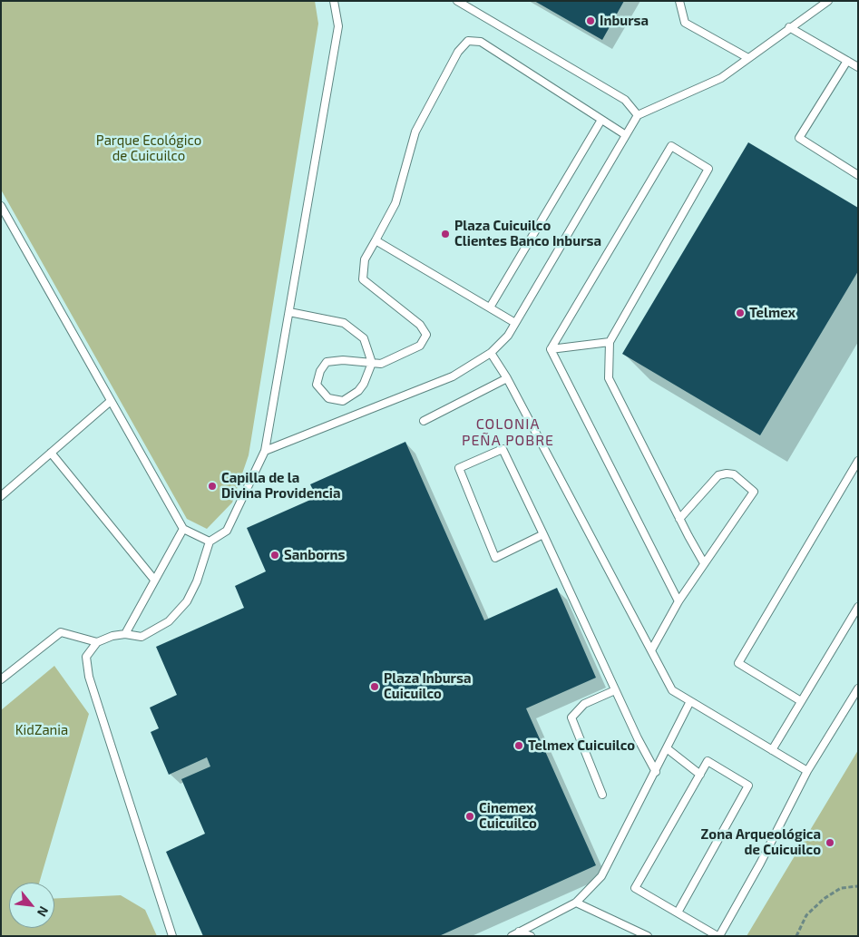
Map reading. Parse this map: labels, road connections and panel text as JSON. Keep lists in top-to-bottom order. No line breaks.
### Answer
{"districts":["COLONIA PEÑA POBRE"],"parks":["Parque Ecológico de Cuicuilco","KidZania"],"places":["Inbursa","Plaza Cuicuilco Clientes Banco Inbursa","Telmex","Capilla de la Divina Providencia","Sanborns","Plaza Inbursa Cuicuilco","Telmex Cuicuilco","Cinemex Cuicuilco","Zona Arqueológica de Cuicuilco"],"north":"bottom right"}
